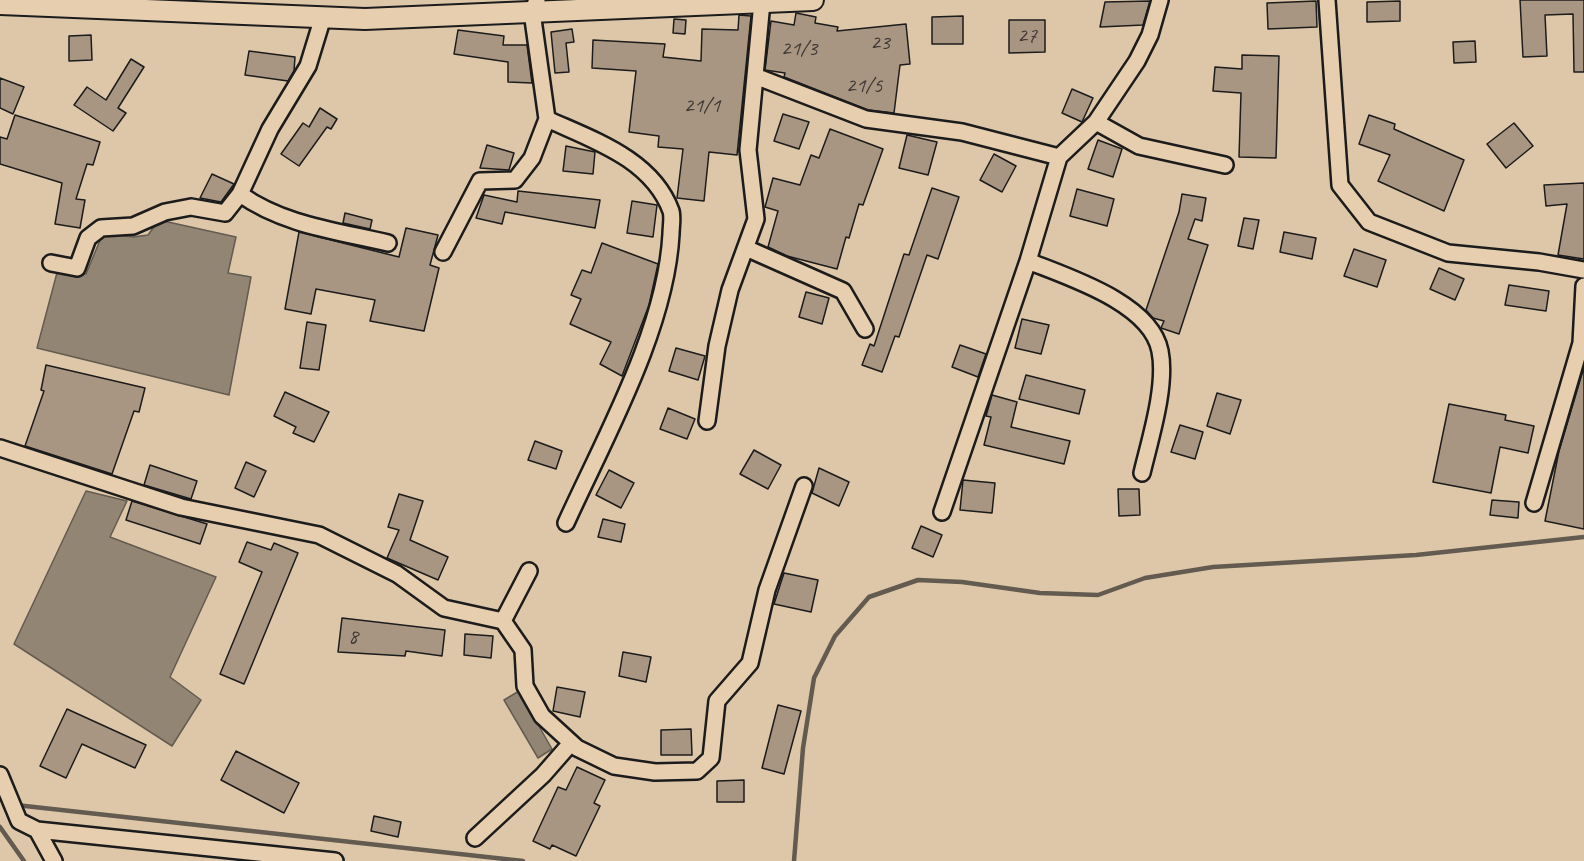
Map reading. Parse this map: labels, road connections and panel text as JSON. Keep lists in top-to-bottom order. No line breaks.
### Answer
{"house_numbers":["27","23","21/3","21/5","21/1","8"]}
